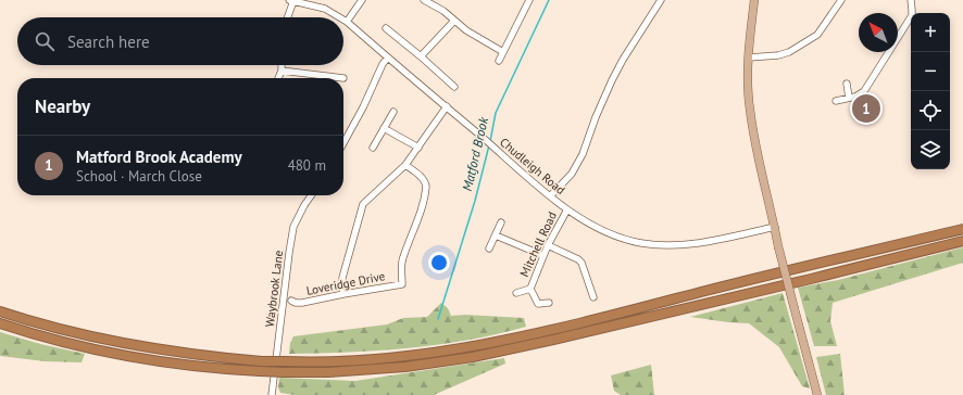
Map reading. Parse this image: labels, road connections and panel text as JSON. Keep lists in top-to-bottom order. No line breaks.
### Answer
{"streets":{"street":["Chudleigh Road","Mitchell Road","Loveridge Drive","Waybrook Lane"]},"crossings":[["Chudleigh Road","Mitchell Road"]],"water":["Matford Brook"],"north":"top left","page":{"map_buttons":["+","−"],"search":"Search here","heading":"Nearby","pins":"1","list":[{"mark":"1","name":"Matford Brook Academy","note":"School · March Close","value":"480 m"}]}}
